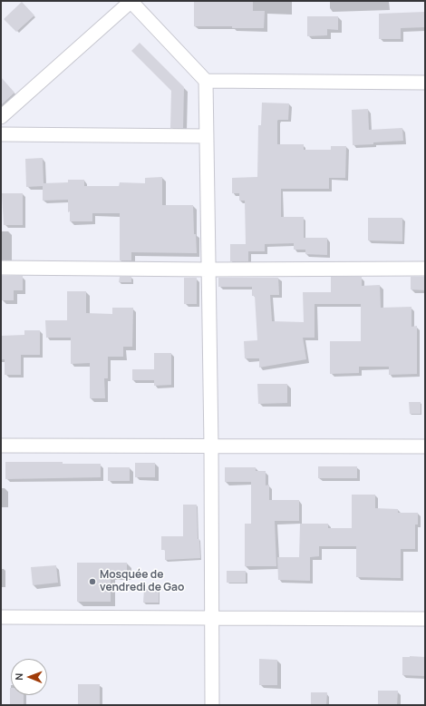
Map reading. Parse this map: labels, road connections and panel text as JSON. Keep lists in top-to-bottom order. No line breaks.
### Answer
{"places":["Mosquée de vendredi de Gao"],"north":"left"}
